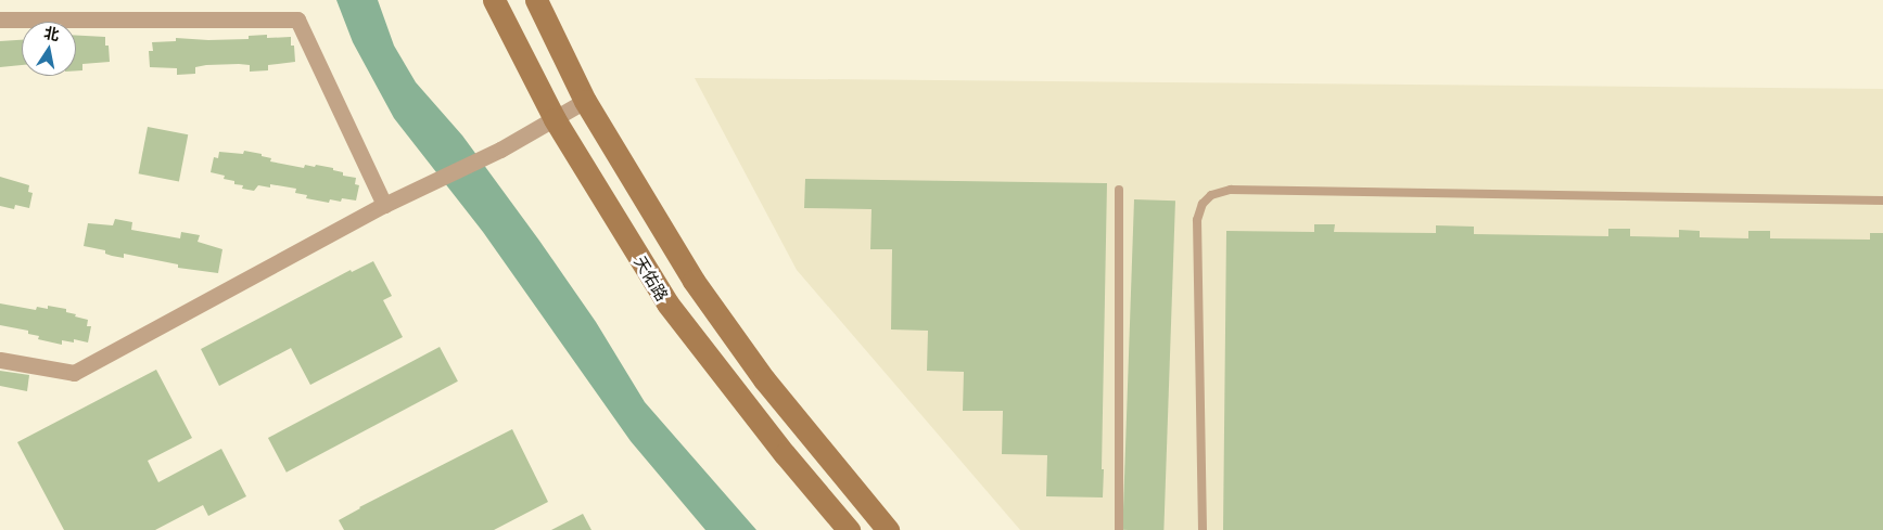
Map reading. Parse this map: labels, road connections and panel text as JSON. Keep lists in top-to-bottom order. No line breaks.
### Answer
{"streets":{"main road":["天佑路"]},"north":"top"}
